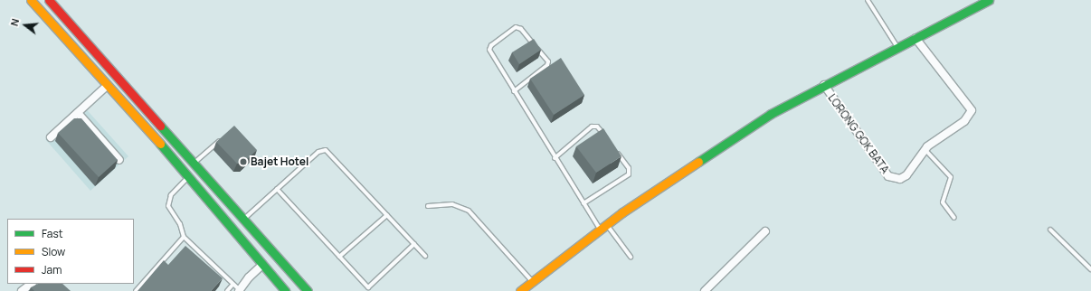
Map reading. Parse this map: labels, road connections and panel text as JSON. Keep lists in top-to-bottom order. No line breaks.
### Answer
{"streets":{"street":["LORONG GOK BATA"]},"places":["Bajet Hotel"],"legend":["Fast","Slow","Jam"],"north":"left"}
